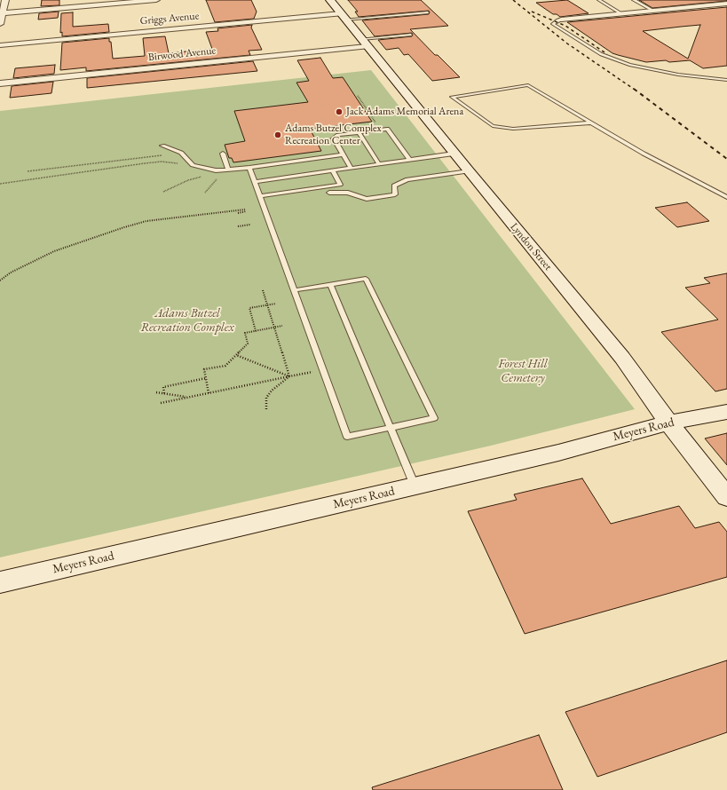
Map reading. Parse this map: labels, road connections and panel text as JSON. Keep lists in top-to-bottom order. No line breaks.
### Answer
{"streets":{"street":["Griggs Avenue","Birwood Avenue","Lyndon Street","Meyers Road"]},"crossings":[["Griggs Avenue","Lyndon Street"],["Birwood Avenue","Lyndon Street"],["Lyndon Street","Meyers Road"]],"parks":["Adams Butzel Recreation Complex","Forest Hill Cemetery"],"places":["Jack Adams Memorial Arena","Adams Butzel Complex Recreation Center"]}
